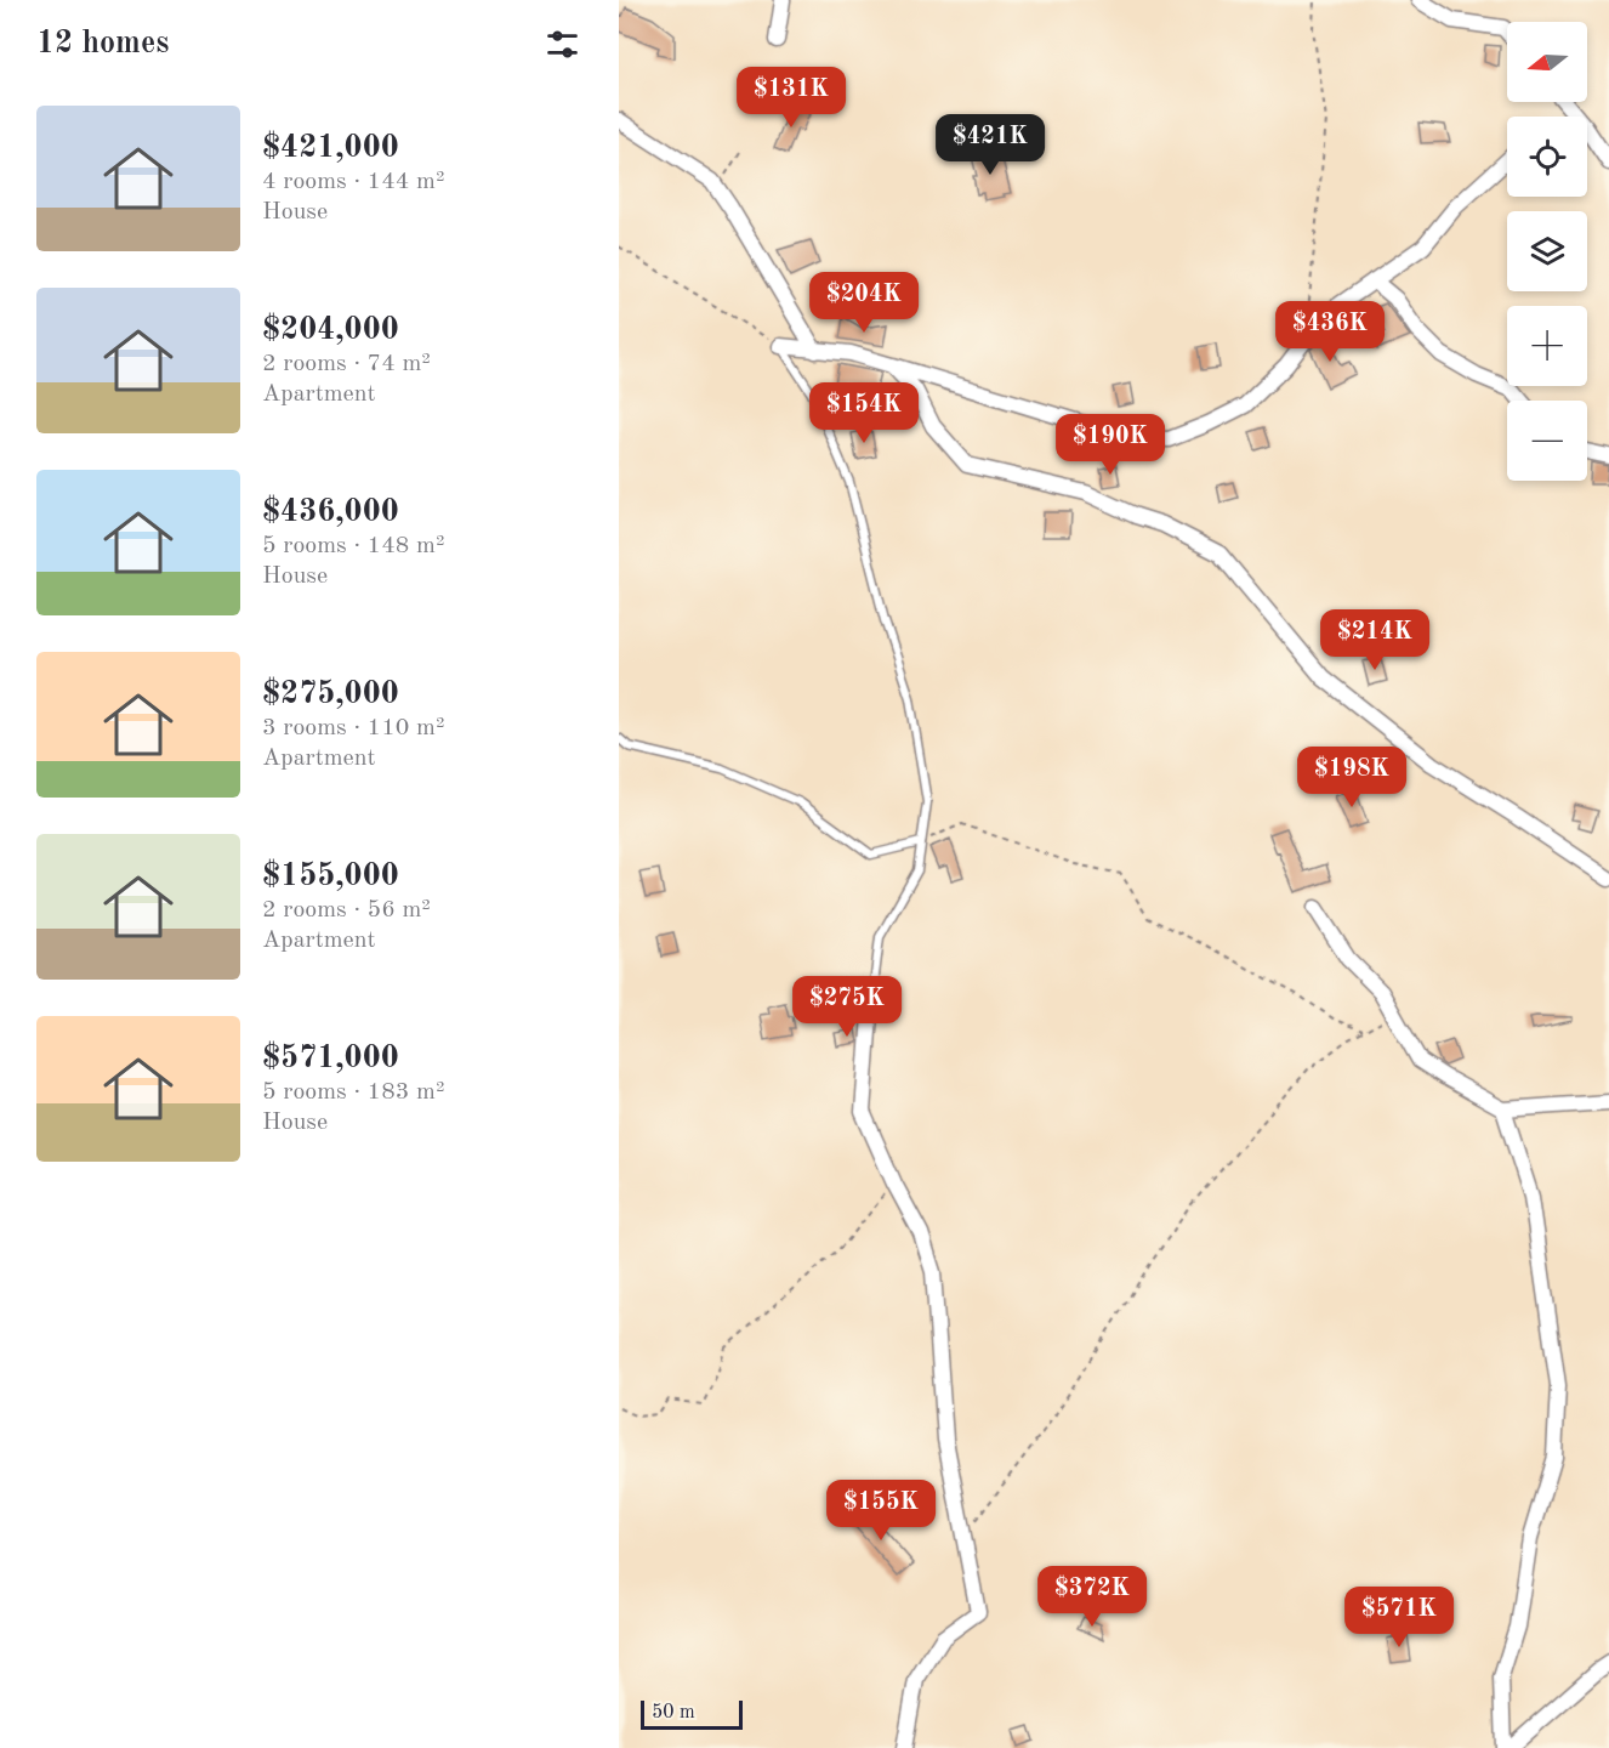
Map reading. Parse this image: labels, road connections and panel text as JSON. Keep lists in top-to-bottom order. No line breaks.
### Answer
{"scale_bar":"50 m","north":"left","page":{"heading":"12 homes","map_buttons":["+","−"],"price":["$131K","$421K","$204K","$436K","$154K","$190K","$214K","$198K","$275K","$155K","$372K","$571K"],"list":[{"name":"$421,000","note":"4 rooms · 144 m² · House"},{"name":"$204,000","note":"2 rooms · 74 m² · Apartment"},{"name":"$436,000","note":"5 rooms · 148 m² · House"},{"name":"$275,000","note":"3 rooms · 110 m² · Apartment"},{"name":"$155,000","note":"2 rooms · 56 m² · Apartment"},{"name":"$571,000","note":"5 rooms · 183 m² · House"}],"scale":"50 m"}}
